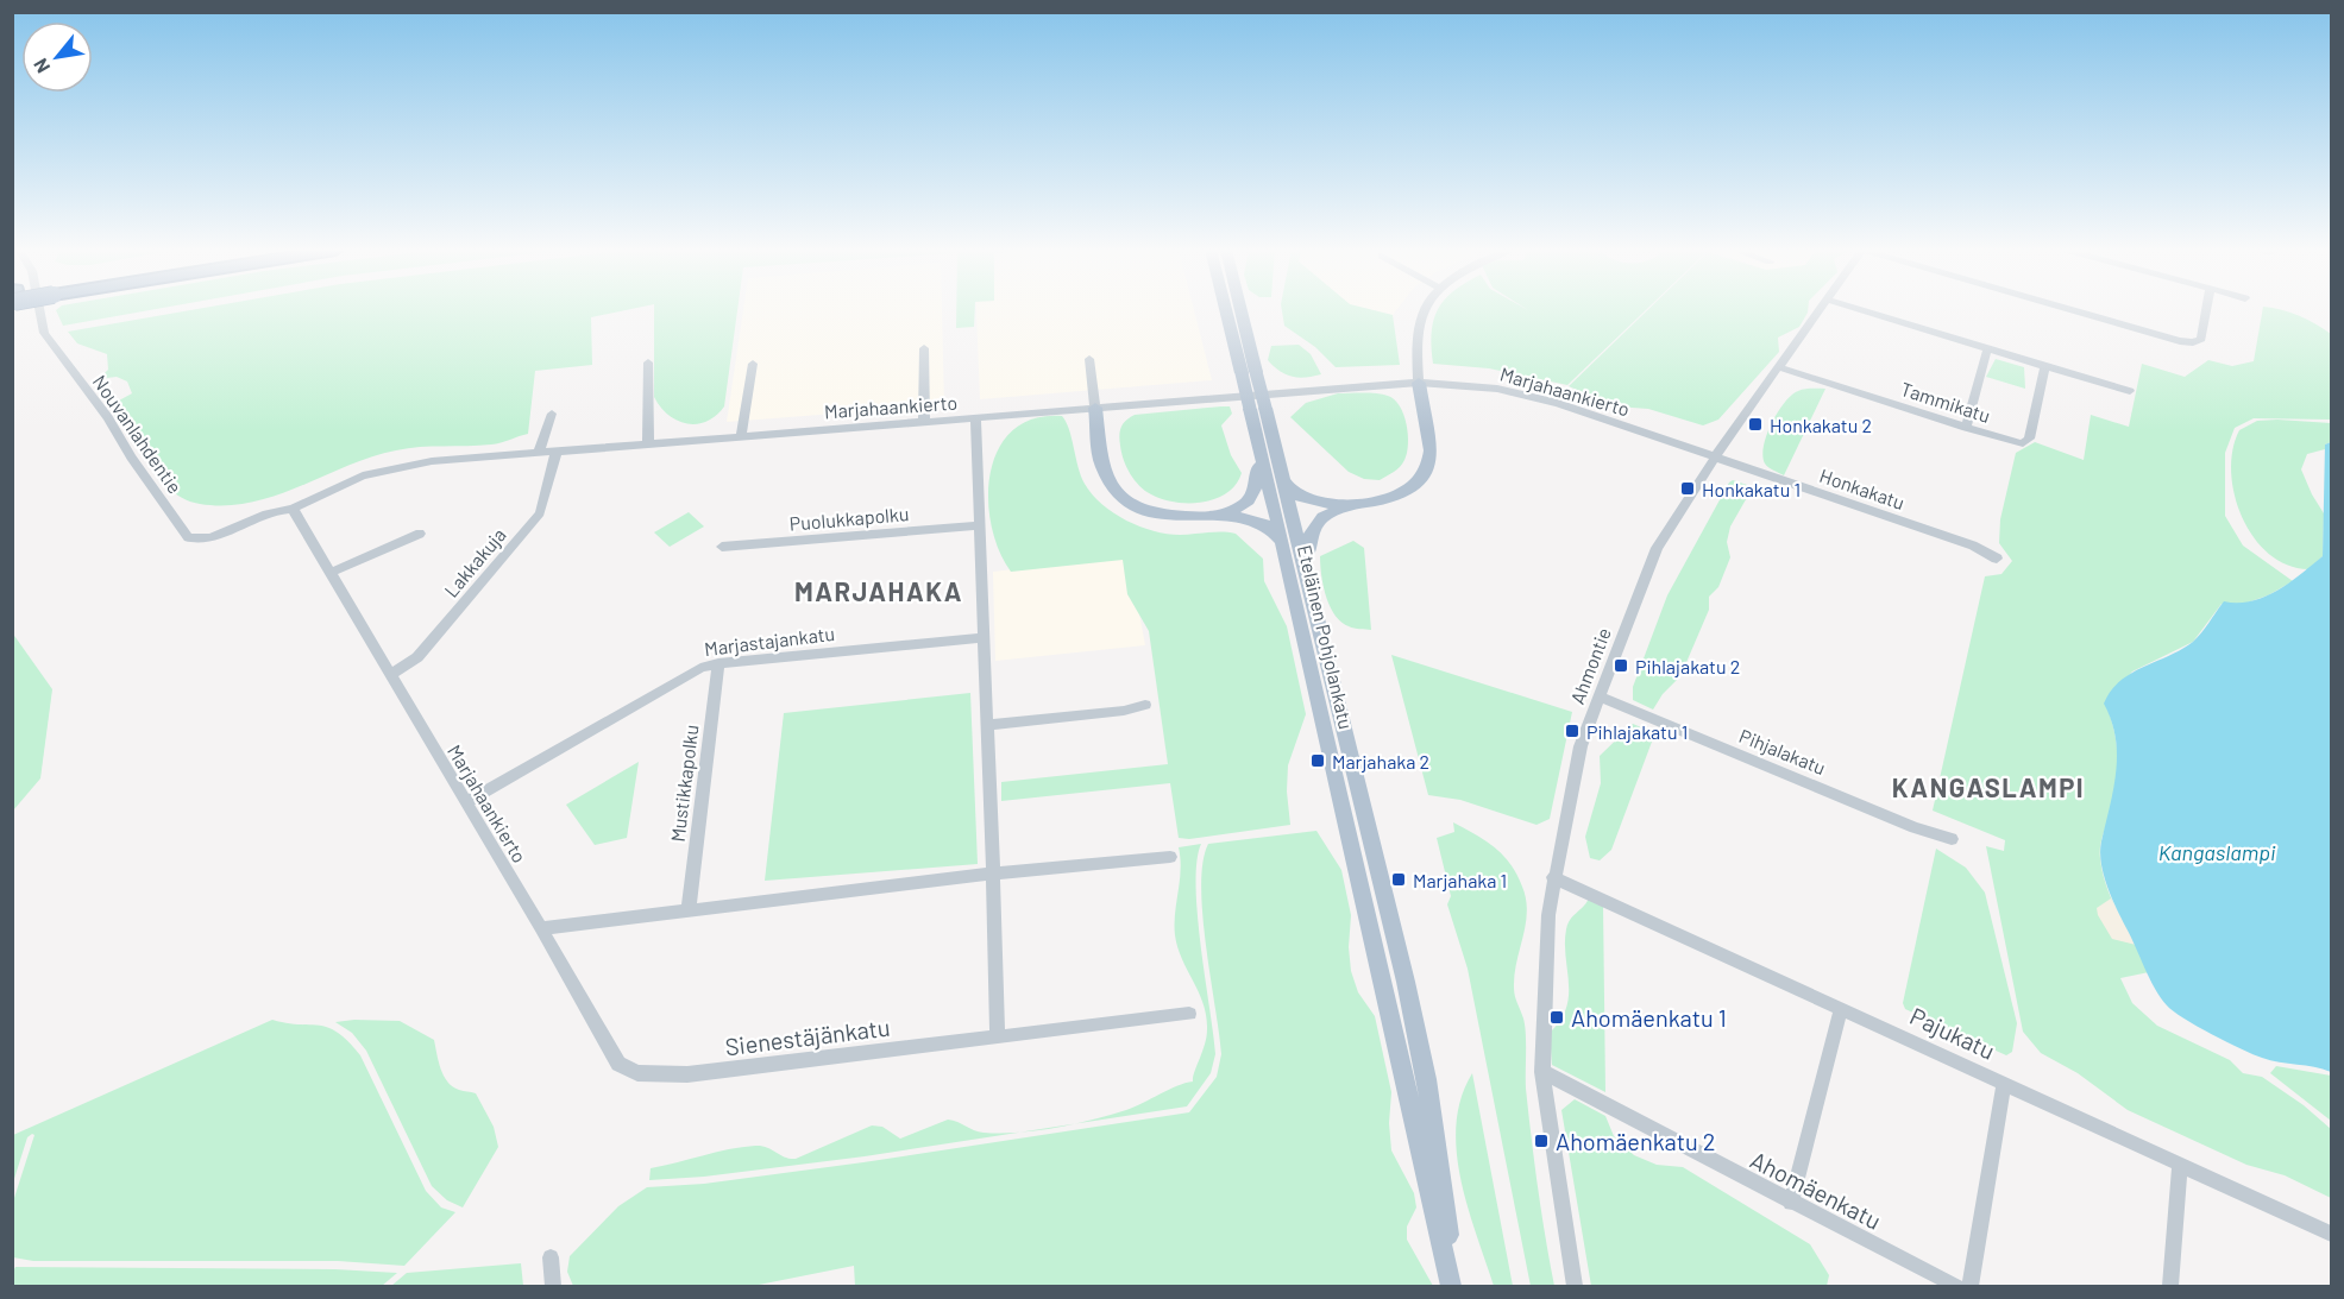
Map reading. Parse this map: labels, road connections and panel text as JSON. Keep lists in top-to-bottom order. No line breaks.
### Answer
{"streets":{"main road":["Eteläinen Pohjolankatu"],"street":["Marjahaankierto","Tammikatu","Nouvanlahdentie","Honkakatu","Puolukkapolku","Lakkakuja","Marjastajankatu","Ahmontie","Pihjalakatu","Mustikkapolku","Pajukatu","Sienestäjänkatu","Ahomäenkatu"]},"crossings":[["Marjahaankierto","Nouvanlahdentie"],["Marjahaankierto","Honkakatu"],["Marjahaankierto","Puolukkapolku"],["Marjahaankierto","Lakkakuja"],["Marjahaankierto","Marjastajankatu"],["Marjahaankierto","Ahmontie"],["Marjahaankierto","Sienestäjänkatu"],["Tammikatu","Ahmontie"],["Honkakatu","Ahmontie"],["Marjastajankatu","Mustikkapolku"],["Ahmontie","Pihjalakatu"],["Ahmontie","Pajukatu"],["Ahmontie","Ahomäenkatu"]],"districts":["MARJAHAKA","KANGASLAMPI"],"water":["Kangaslampi"],"places":{"transit":["Honkakatu 2","Honkakatu 1","Pihlajakatu 2","Pihlajakatu 1","Marjahaka 2","Marjahaka 1","Ahomäenkatu 1","Ahomäenkatu 2"]},"north":"bottom left"}
